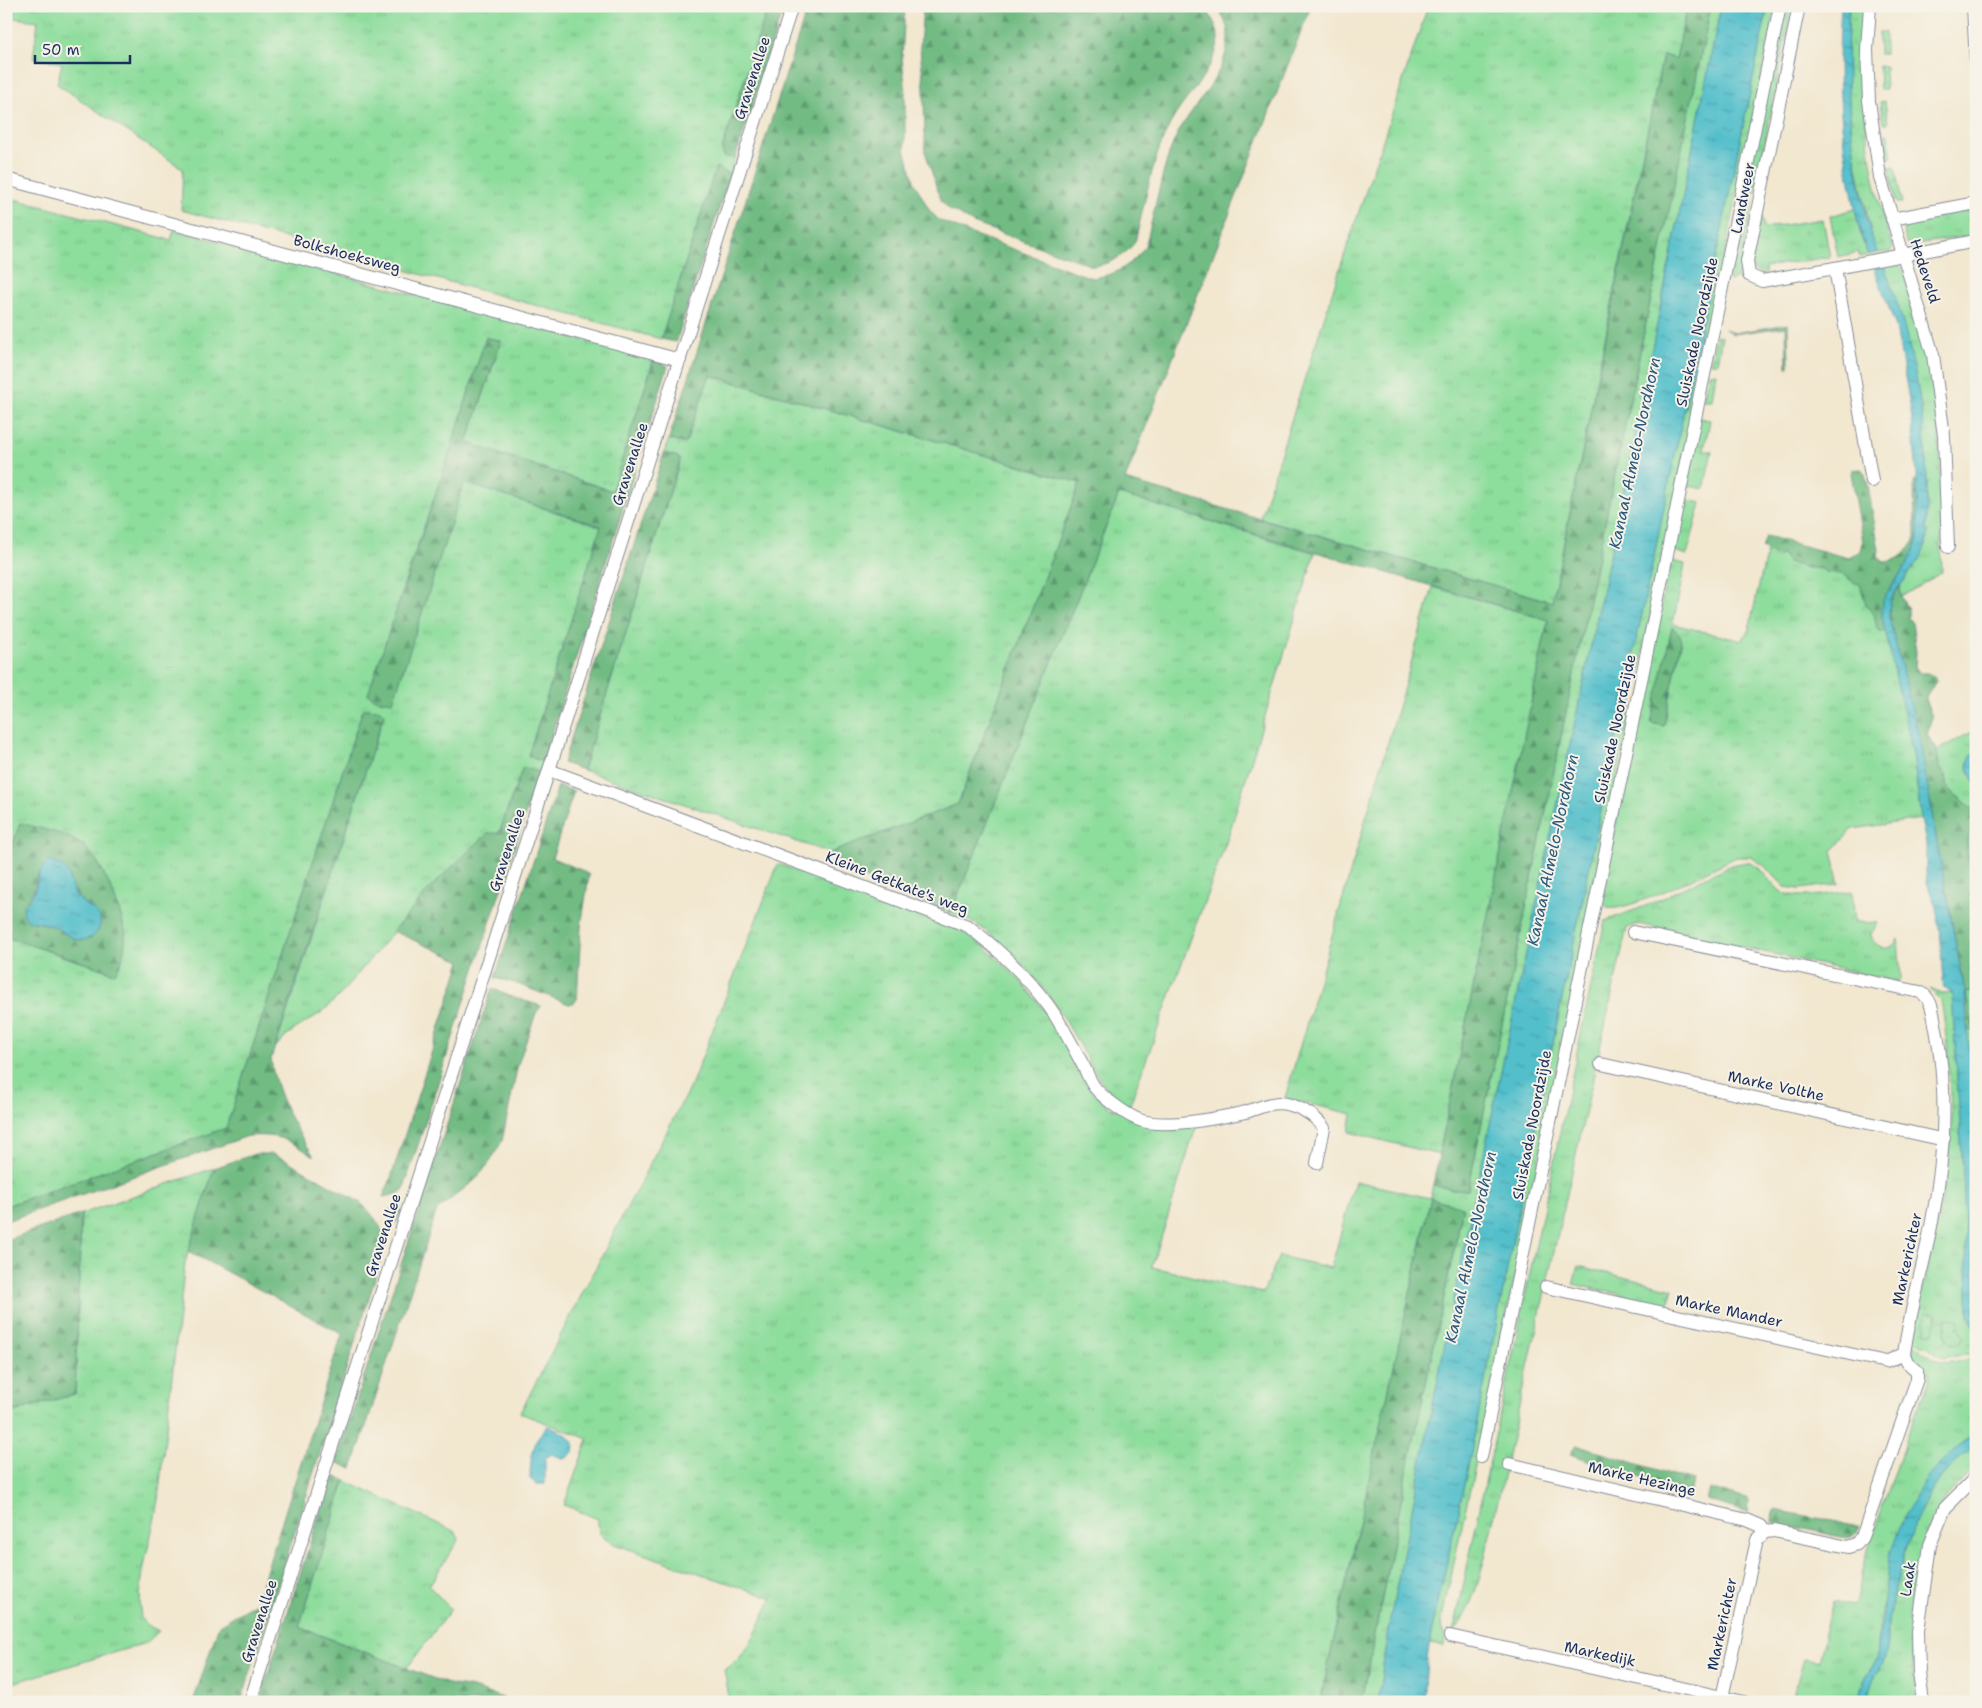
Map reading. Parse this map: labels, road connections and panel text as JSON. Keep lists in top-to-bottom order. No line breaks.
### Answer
{"streets":{"street":["Gravenallee","Landweer","Bolkshoeksweg","Hedeveld","Sluiskade Noordzijde","Kleine Getkate's weg","Marke Volthe","Markerichter","Marke Mander","Marke Hezinge","Laak","Markedijk"]},"crossings":[["Gravenallee","Bolkshoeksweg"],["Gravenallee","Kleine Getkate's weg"],["Marke Volthe","Markerichter"],["Markerichter","Marke Mander"],["Markerichter","Marke Hezinge"],["Markerichter","Markedijk"]],"water":["Kanaal Almelo-Nordhorn"],"scale_bar":"50 m"}
